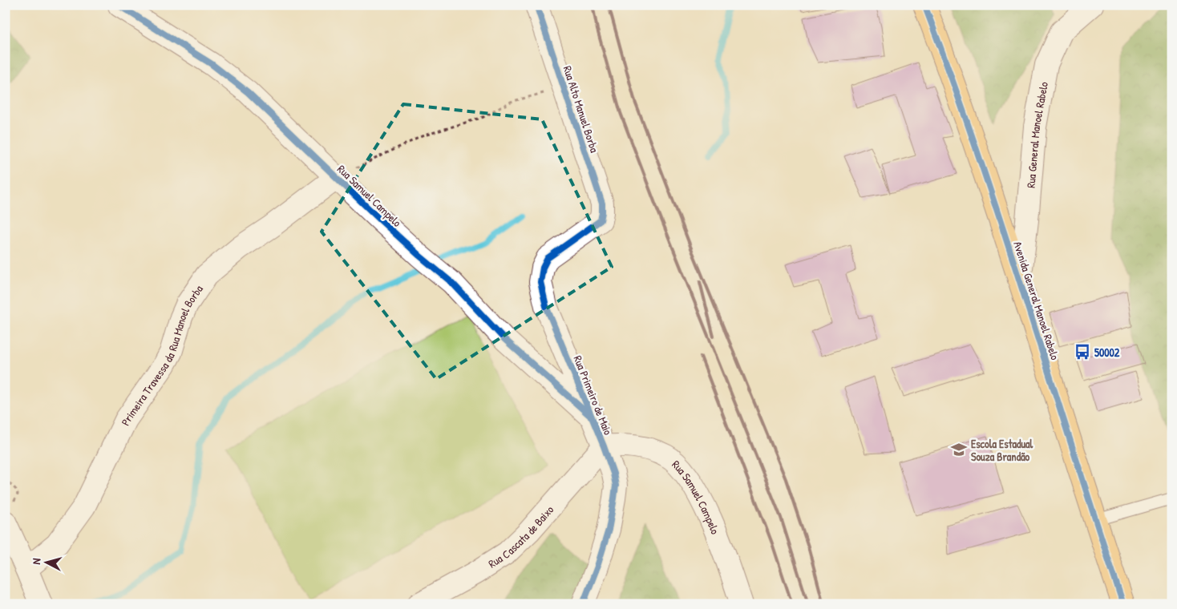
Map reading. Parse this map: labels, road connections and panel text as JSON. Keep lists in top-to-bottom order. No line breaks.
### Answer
{"streets":{"main road":["Avenida General Manoel Rabelo"],"street":["Rua Alto Manuel Borba","Rua General Manoel Rabelo","Rua Samuel Campelo","Primeira Travessa da Rua Manoel Borba","Rua Primeiro de Maio","Rua Cascata de Baixo"]},"crossings":[["Rua Alto Manuel Borba","Rua Primeiro de Maio"],["Rua General Manoel Rabelo","Avenida General Manoel Rabelo"],["Rua Samuel Campelo","Primeira Travessa da Rua Manoel Borba"],["Rua Samuel Campelo","Rua Primeiro de Maio"],["Rua Samuel Campelo","Rua Cascata de Baixo"],["Rua Primeiro de Maio","Rua Cascata de Baixo"]],"places":{"bus stop":["50002"],"school or university":["Escola Estadual Souza Brandão"]},"north":"left"}
